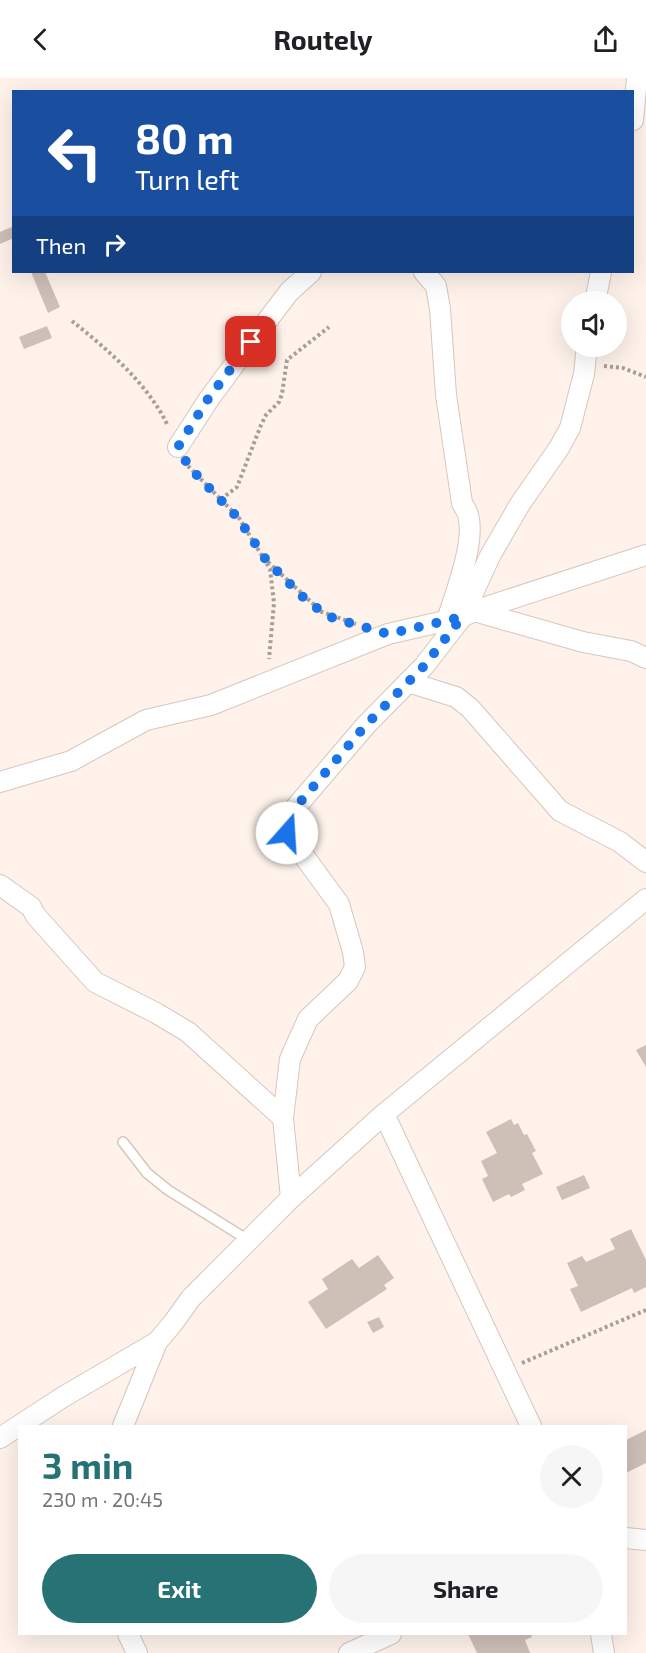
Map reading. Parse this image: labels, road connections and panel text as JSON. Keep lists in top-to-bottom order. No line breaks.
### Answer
{"page":{"header":"Routely","turn":["80 m","Turn left"],"then":"Then","heading":["3 min","230 m · 20:45"],"buttons":["Exit","Share"]}}
